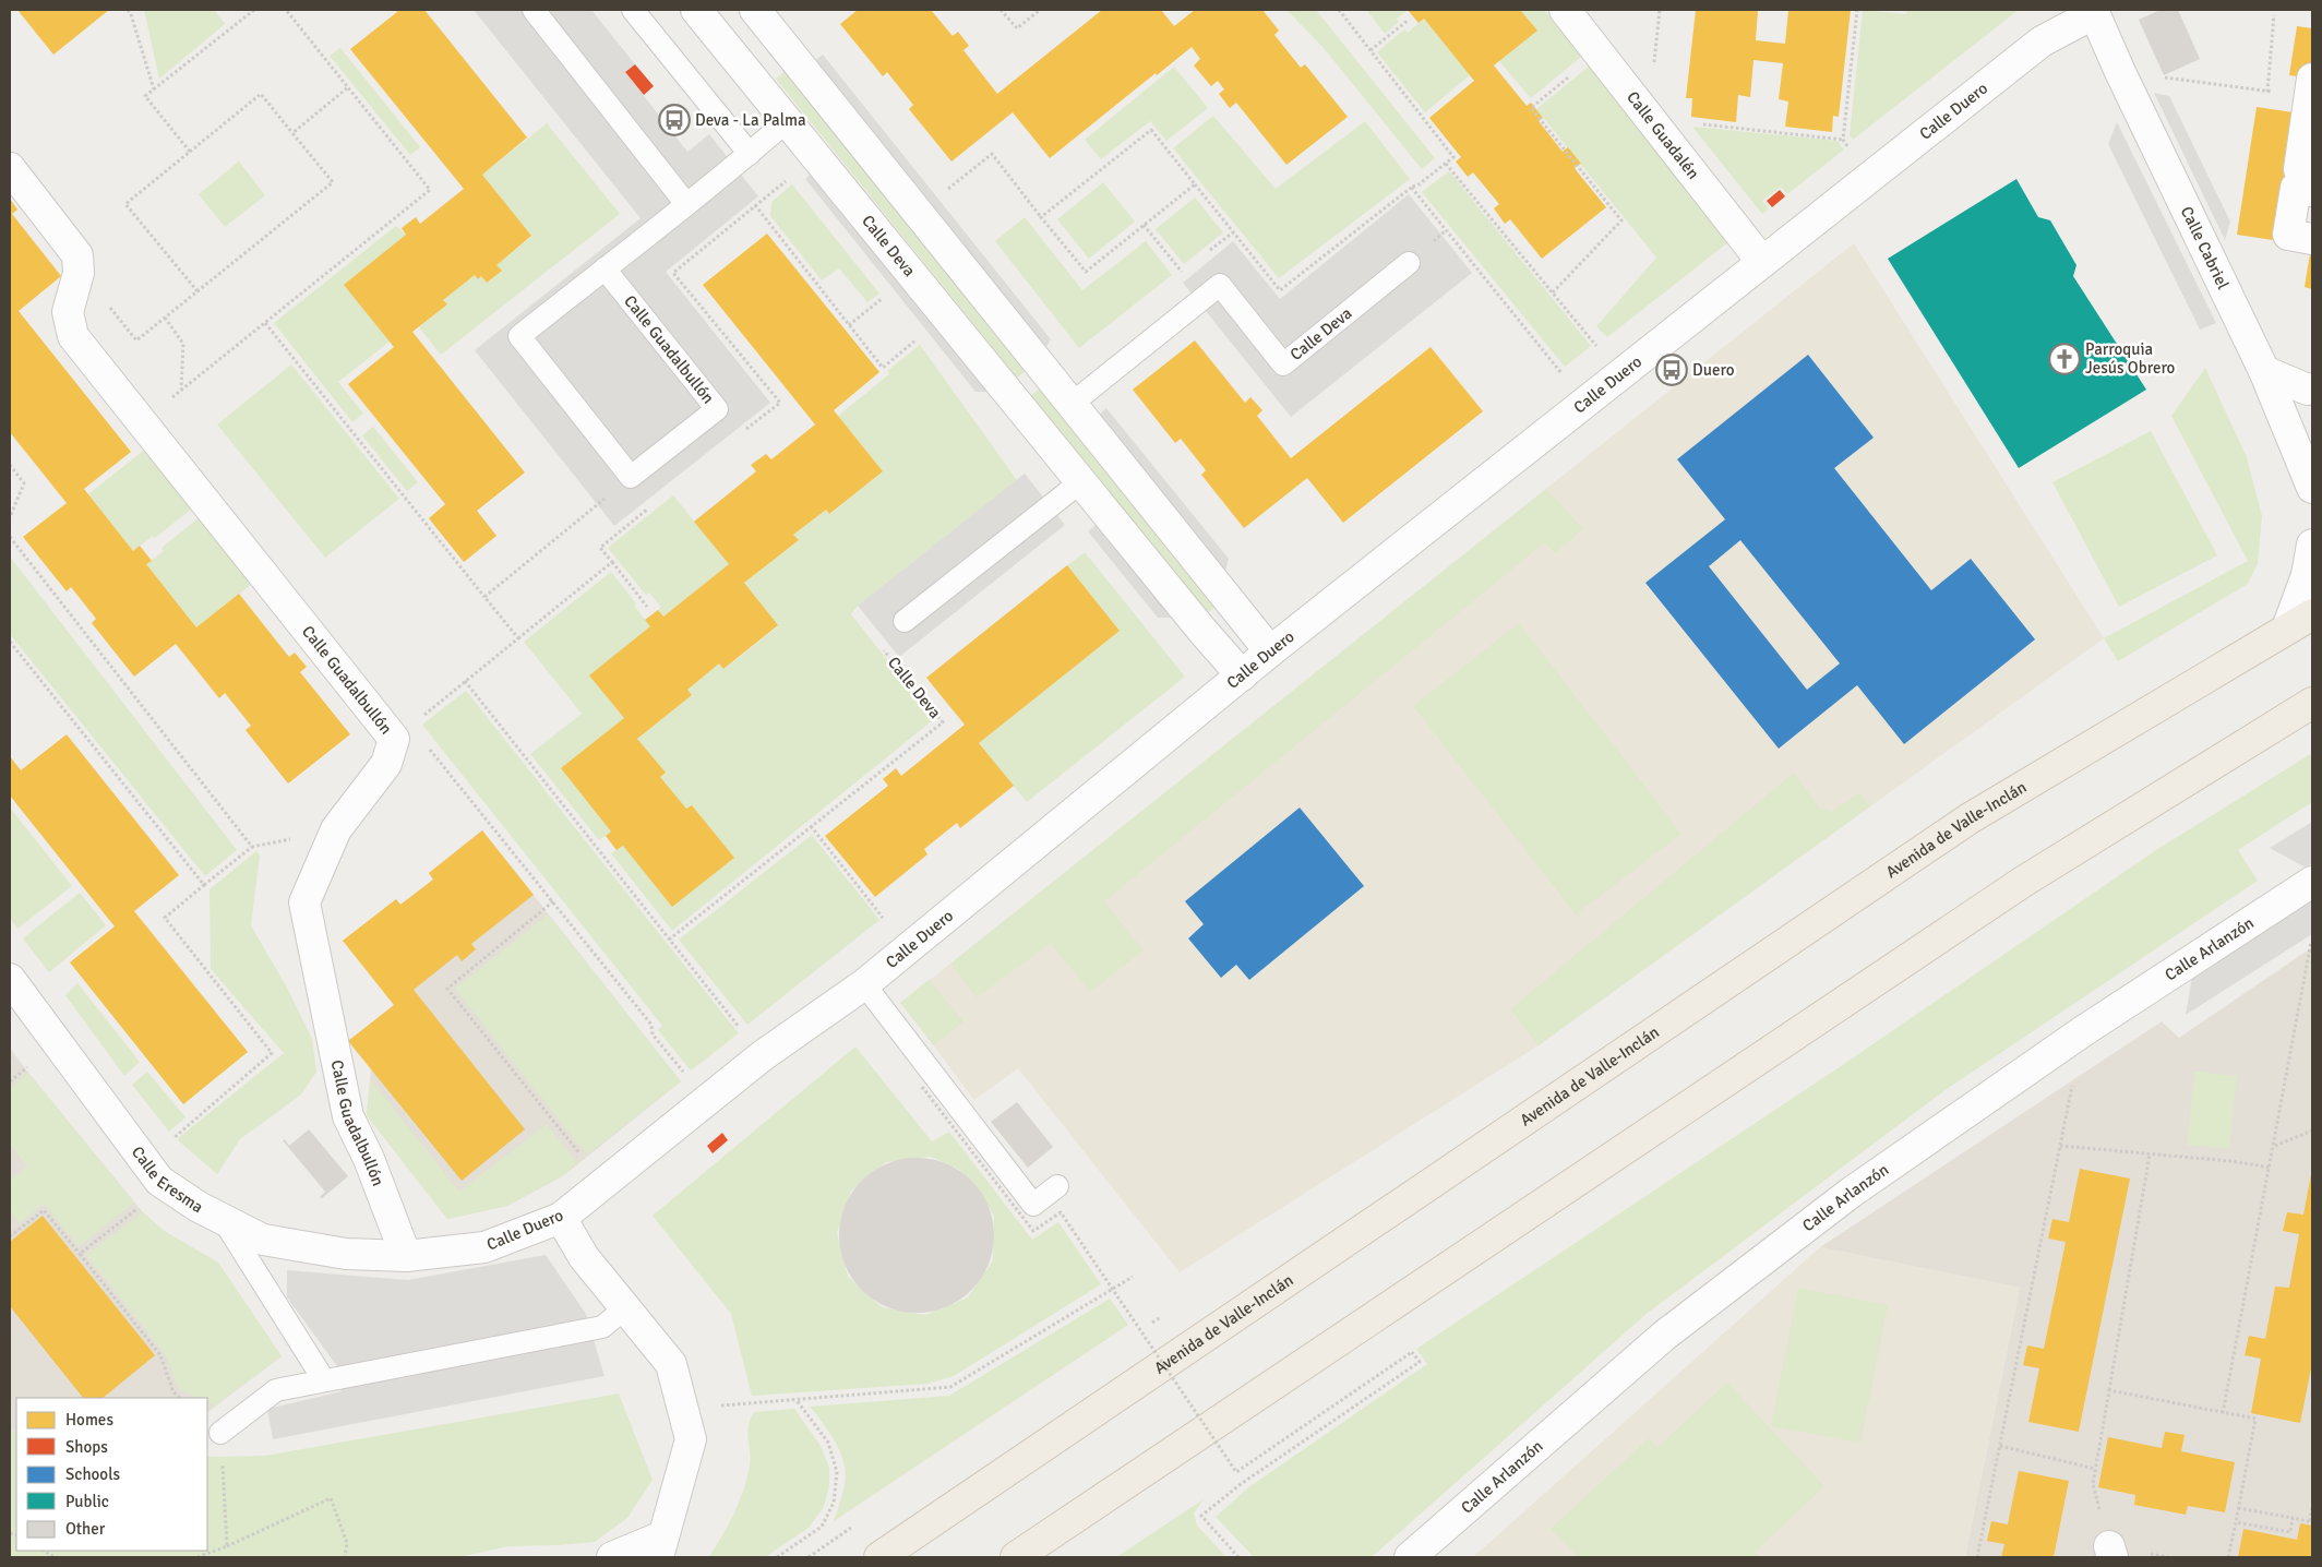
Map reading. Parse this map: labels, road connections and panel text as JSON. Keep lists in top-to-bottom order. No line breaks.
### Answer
{"streets":{"main road":["Avenida de Valle-Inclán"],"street":["Calle Duero","Calle Guadalén","Calle Deva","Calle Cabriel","Calle Guadalbullón","Calle Arlanzón","Calle Eresma"]},"crossings":[["Calle Duero","Calle Guadalén"],["Calle Duero","Calle Deva"],["Calle Duero","Calle Cabriel"],["Calle Duero","Calle Guadalbullón"],["Calle Duero","Calle Eresma"],["Calle Guadalbullón","Calle Eresma"]],"places":{"bus stop":["Deva - La Palma","Duero"],"church":["Parroquia Jesús Obrero"]},"legend":["Homes","Shops","Schools","Public","Other"]}
